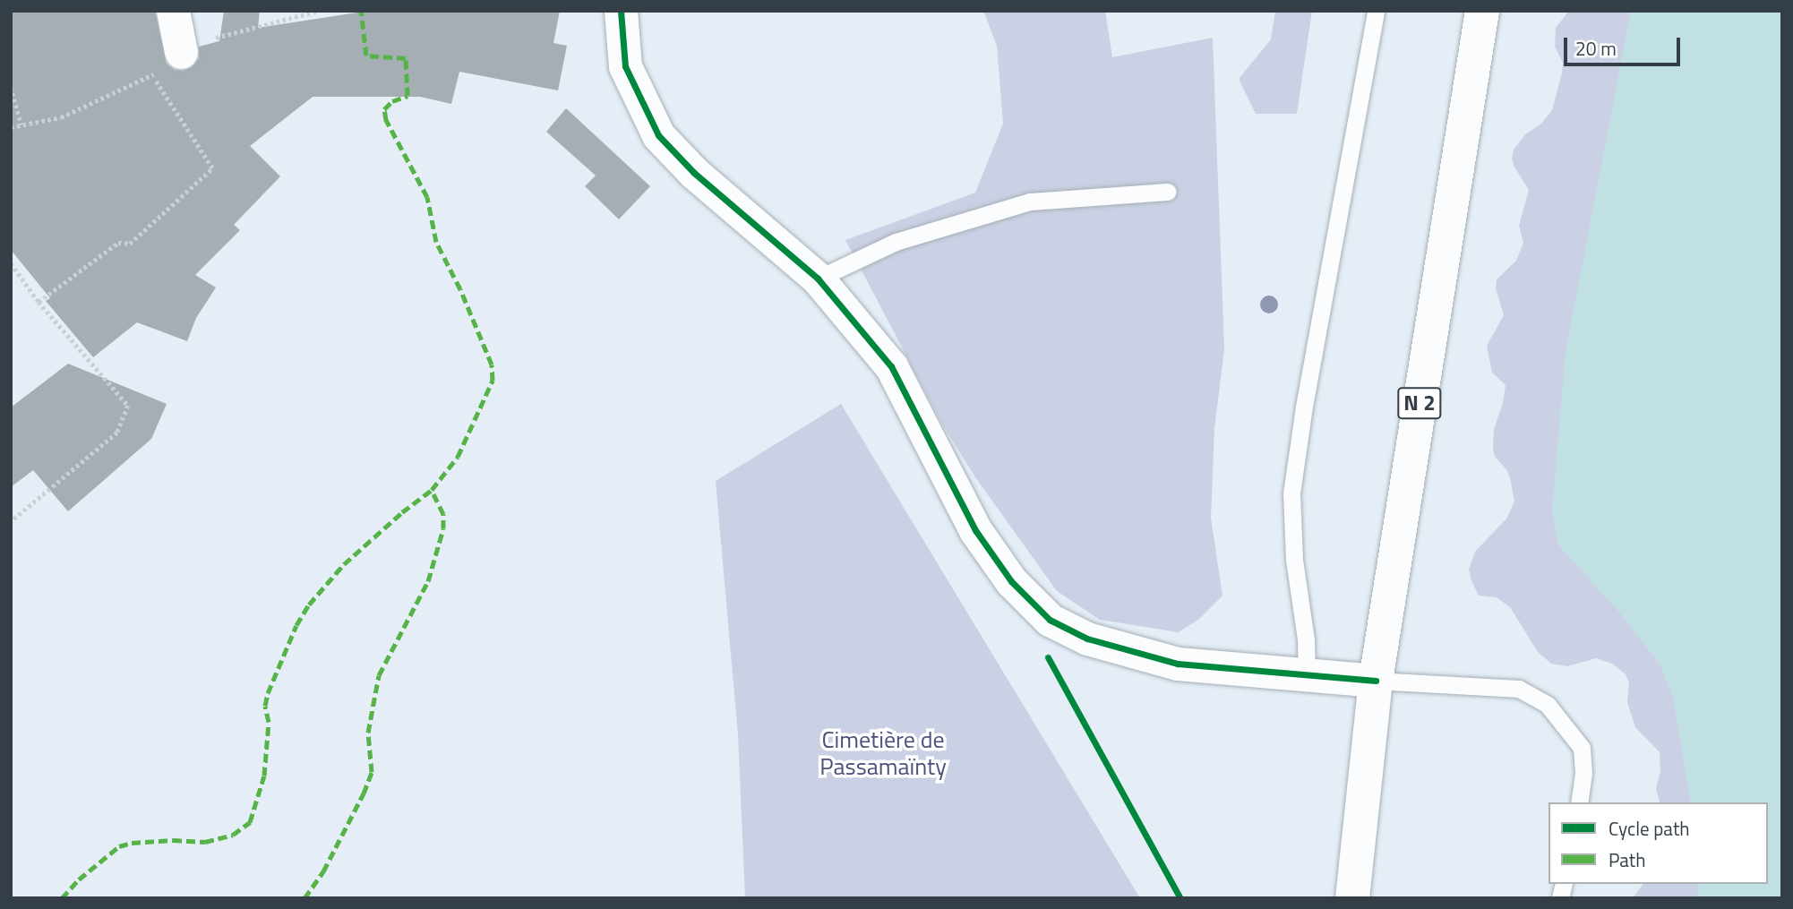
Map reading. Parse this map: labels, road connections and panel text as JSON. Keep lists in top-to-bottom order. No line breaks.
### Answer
{"streets":{"main road":["N 2"]},"parks":["Cimetière de Passamaïnty"],"legend":["Cycle path","Path"],"scale_bar":"20 m"}
